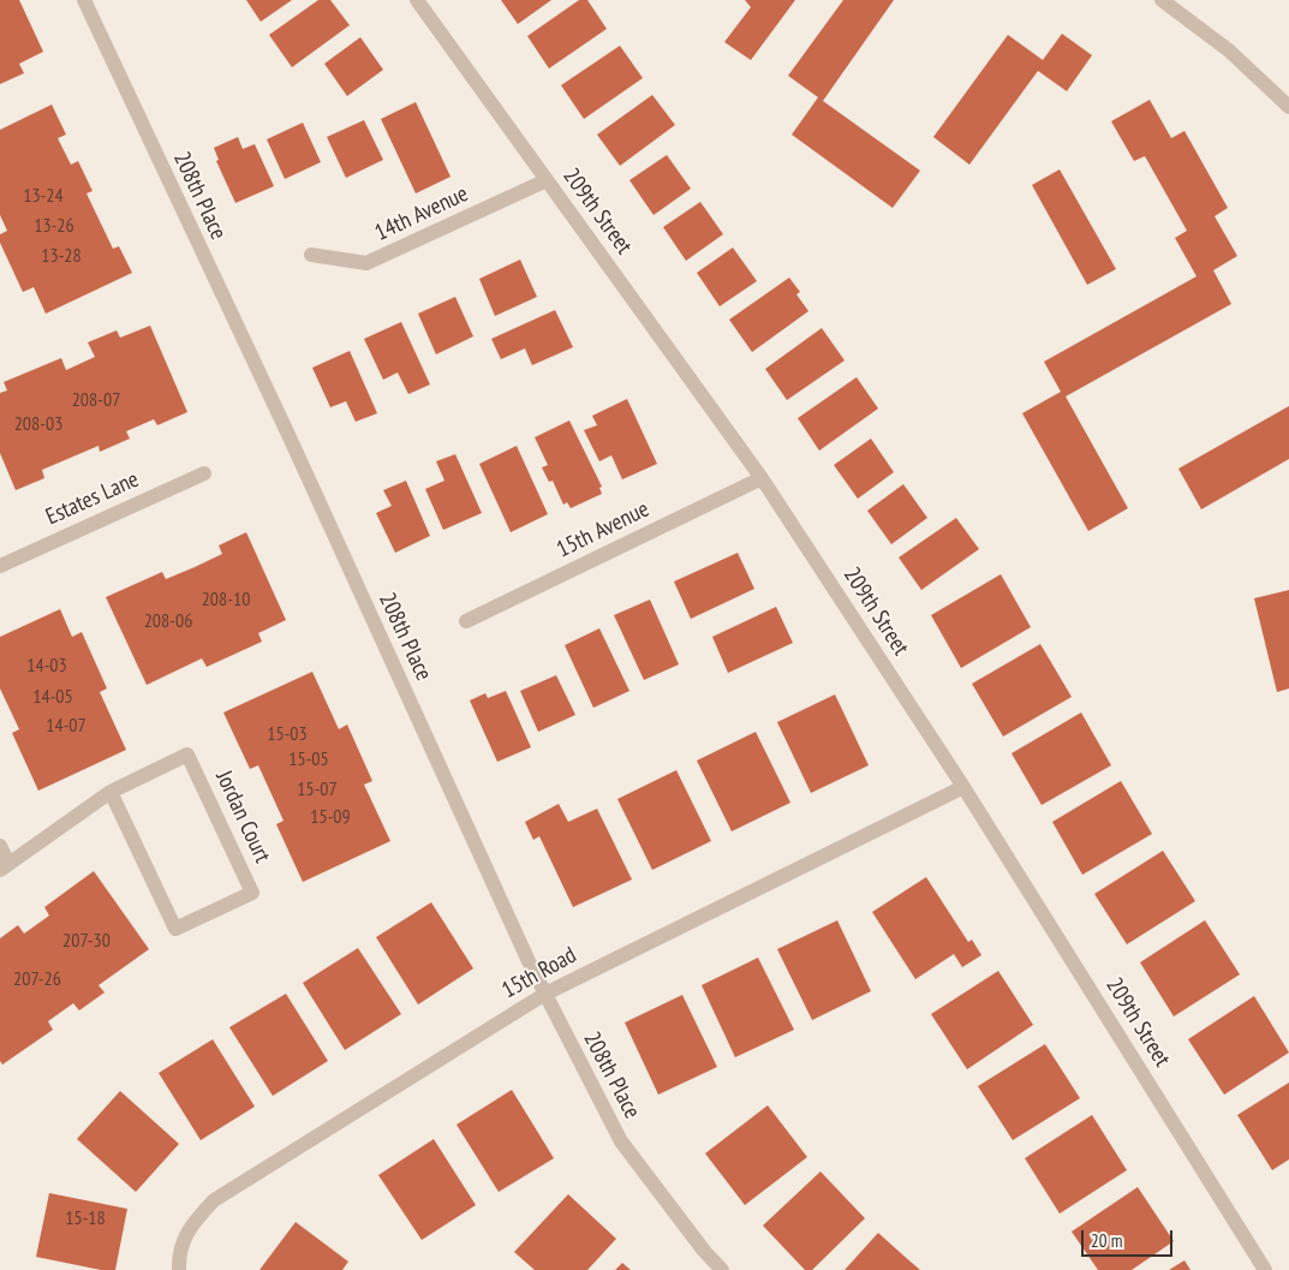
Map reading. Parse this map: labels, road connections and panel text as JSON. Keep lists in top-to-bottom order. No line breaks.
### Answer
{"streets":{"street":["208th Place","209th Street","14th Avenue","Estates Lane","15th Avenue","Jordan Court","15th Road"]},"crossings":[["208th Place","15th Road"],["209th Street","14th Avenue"],["209th Street","15th Avenue"],["209th Street","15th Road"]],"house_numbers":["13-24","13-26","13-28","208-07","208-03","208-10","208-06","14-03","14-05","14-07","15-03","15-05","15-07","15-09","207-30","207-26","15-18"],"scale_bar":"20 m"}
